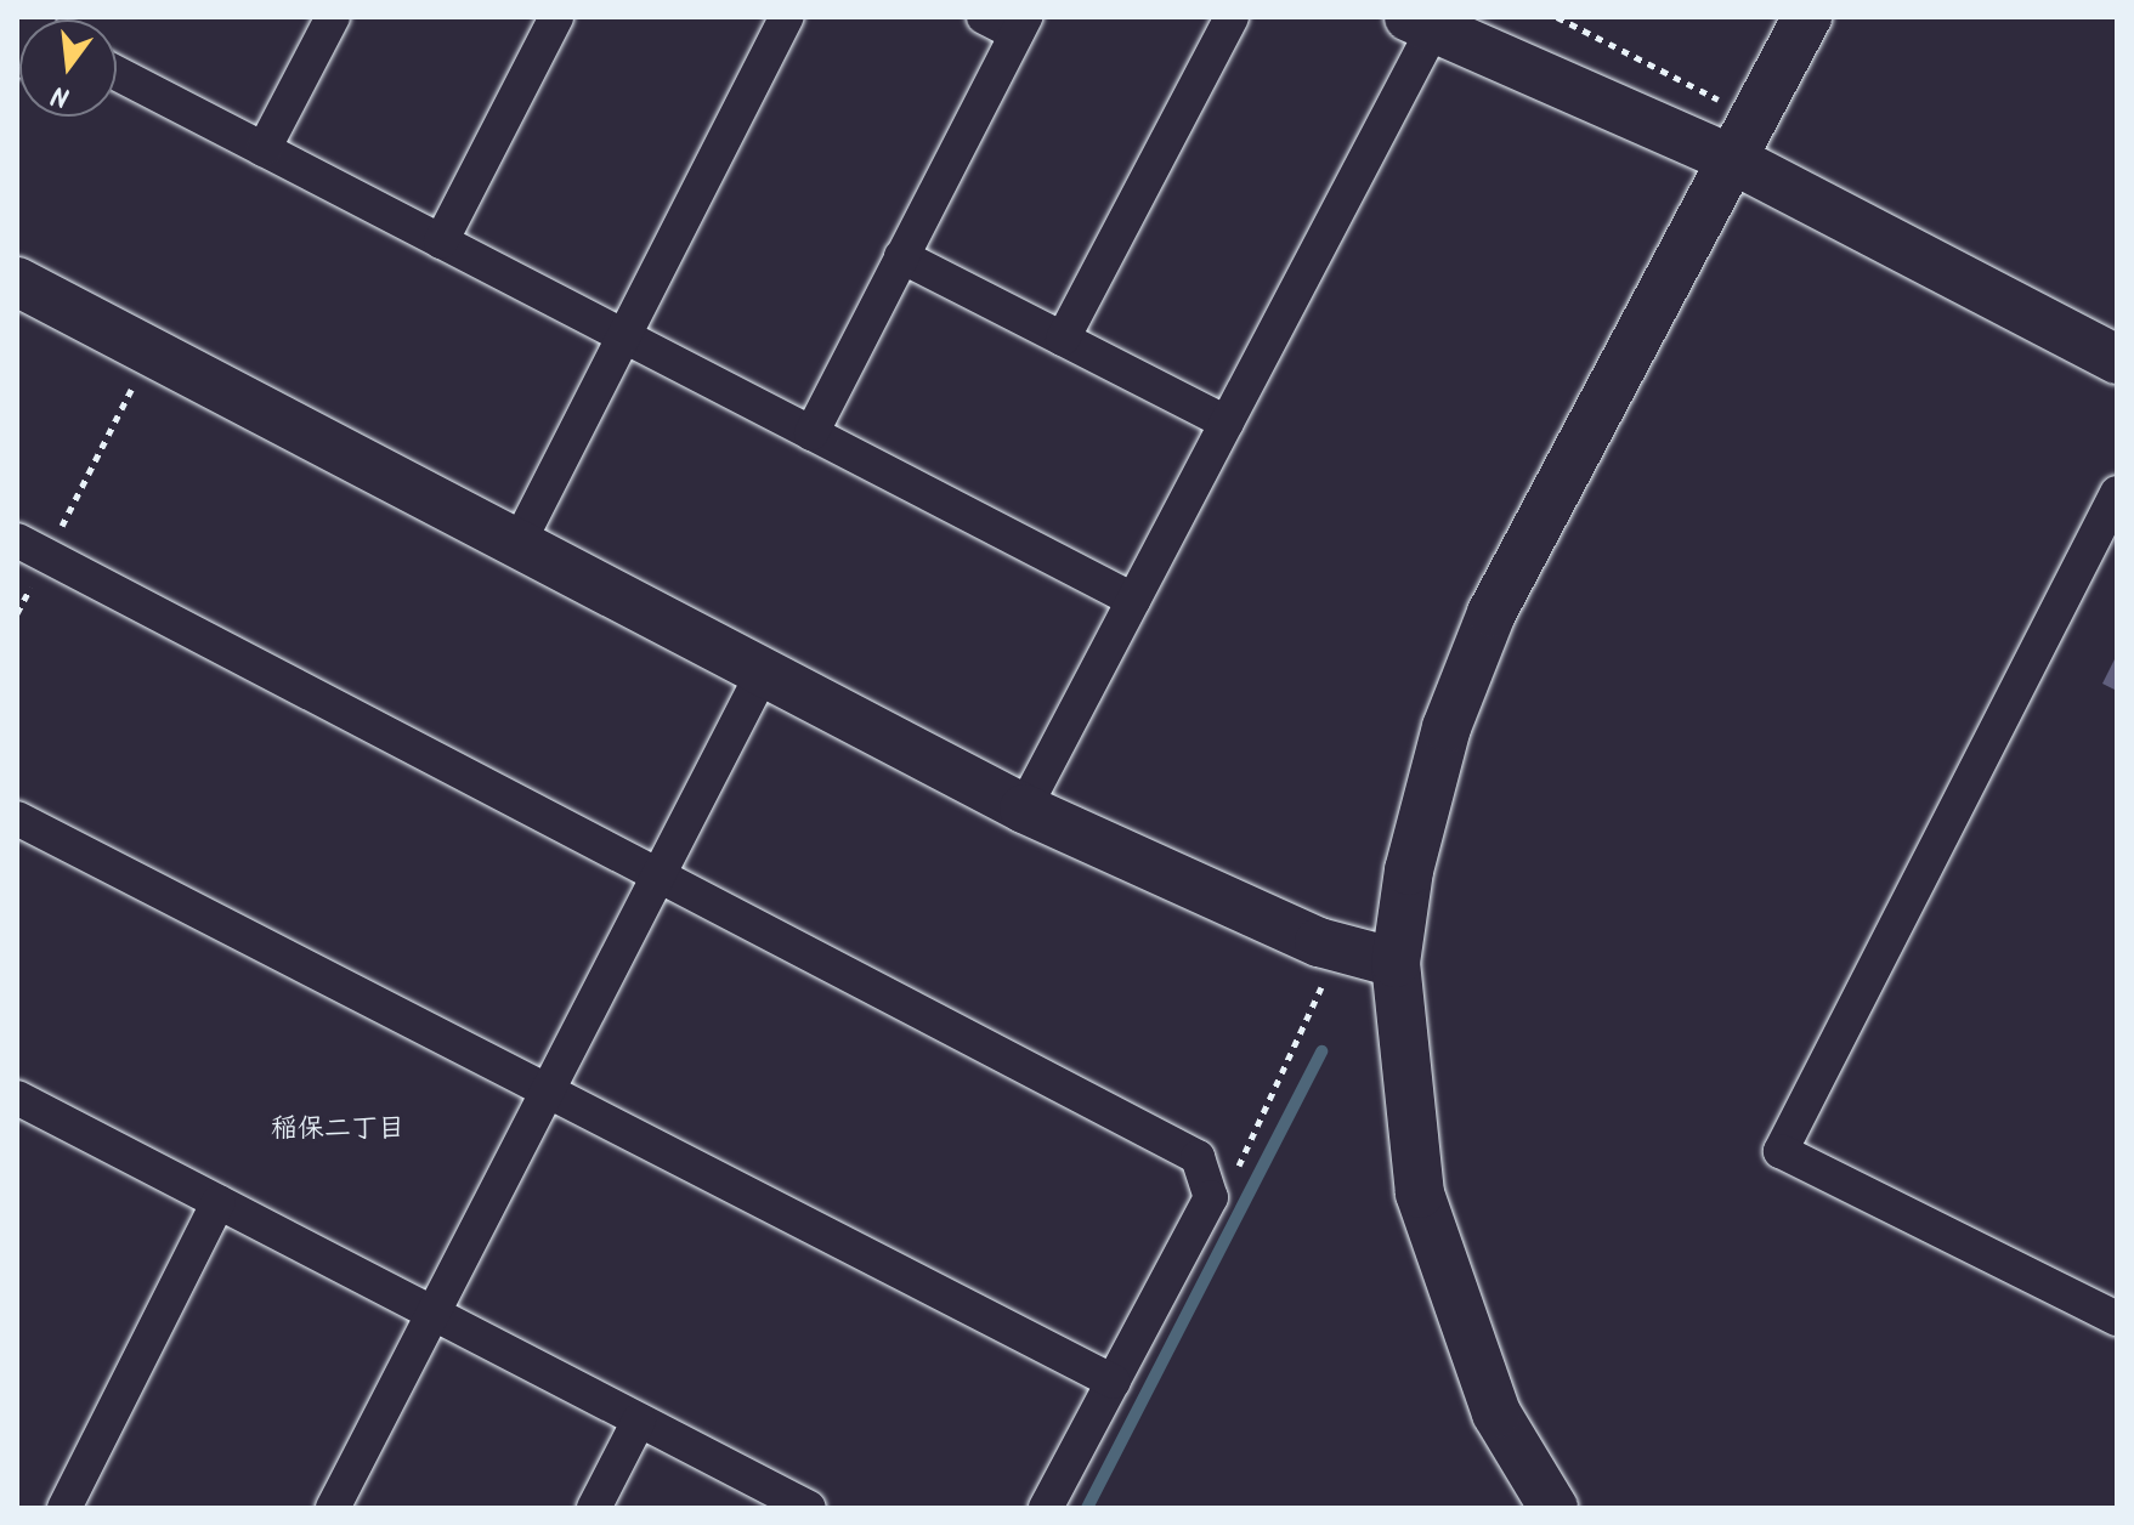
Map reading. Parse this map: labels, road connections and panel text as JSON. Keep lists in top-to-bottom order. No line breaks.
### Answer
{"districts":["稲保二丁目"],"north":"bottom"}
